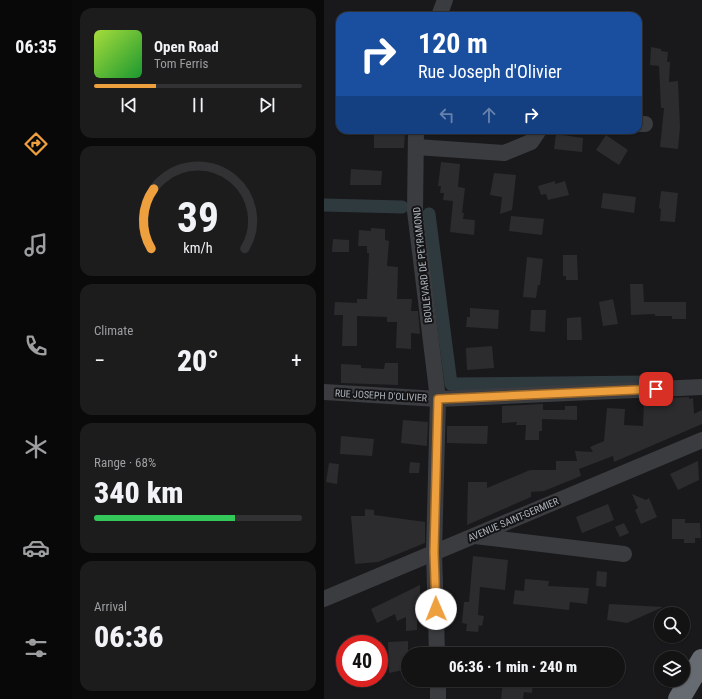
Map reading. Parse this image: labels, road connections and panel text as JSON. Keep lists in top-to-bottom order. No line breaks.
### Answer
{"streets":{"street":["BOULEVARD DE PEYRAMOND","RUE JOSEPH D'OLIVIER","AVENUE SAINT-GERMIER"]},"crossings":[["BOULEVARD DE PEYRAMOND","RUE JOSEPH D'OLIVIER"],["BOULEVARD DE PEYRAMOND","AVENUE SAINT-GERMIER"]],"page":{"tabs":"06:35","turn":["120 m","Rue Joseph d'Olivier"],"song":["Open Road","Tom Ferris"],"tile":["Climate",["Range · 68%","340 km"],["Arrival","06:36"]],"heat":["−","20°","+"],"limit":"40","trip":"06:36 · 1 min · 240 m","gauge":["39","km/h"]}}
